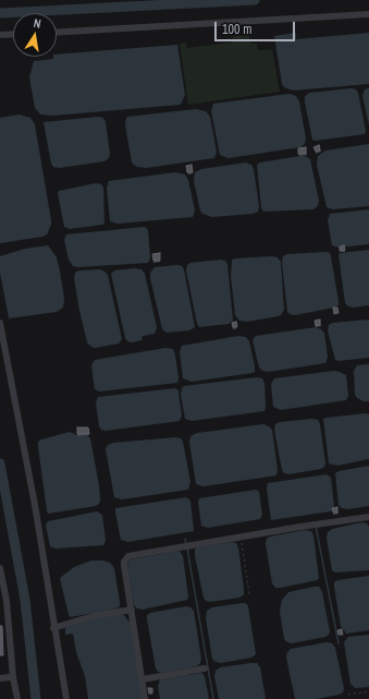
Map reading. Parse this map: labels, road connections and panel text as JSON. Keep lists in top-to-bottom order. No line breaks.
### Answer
{"scale_bar":"100 m","north":"top"}
